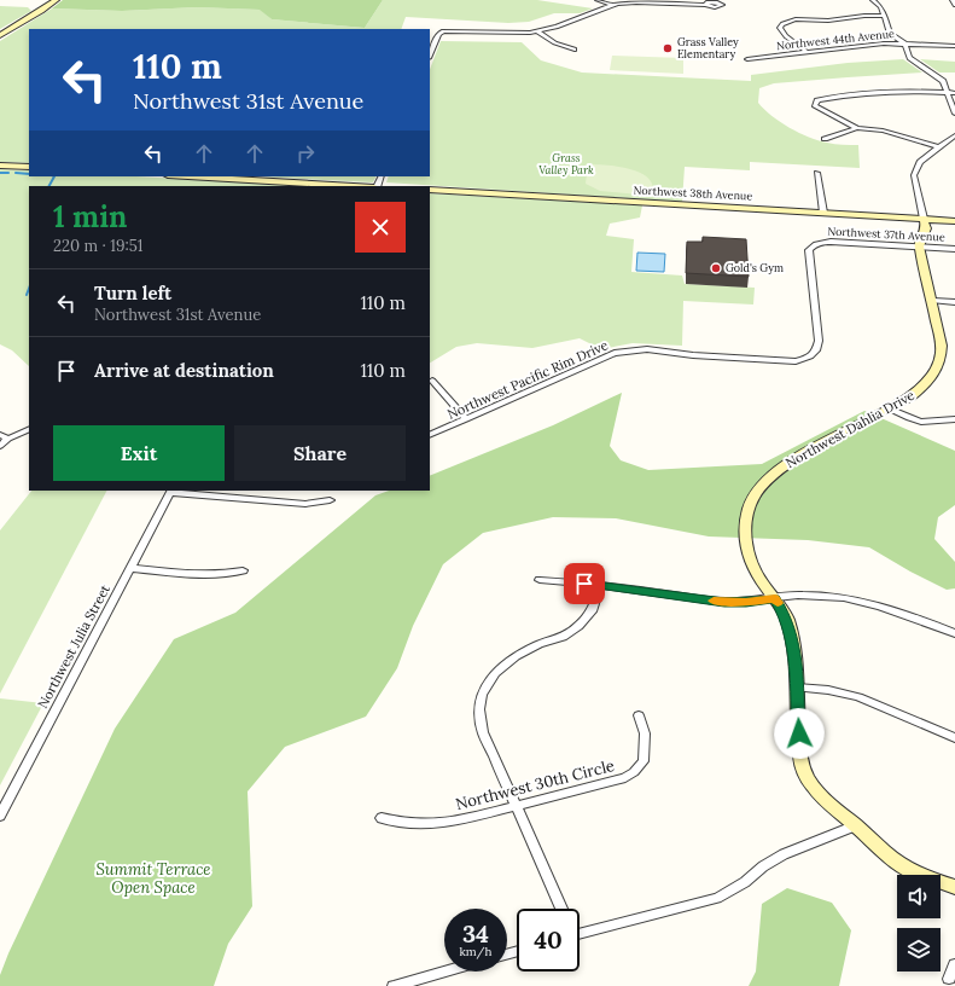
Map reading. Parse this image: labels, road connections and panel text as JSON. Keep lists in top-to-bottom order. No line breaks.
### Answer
{"streets":{"street":["Northwest 44th Avenue","Northwest 38th Avenue","Northwest 37th Avenue","Northwest Pacific Rim Drive","Northwest Dahlia Drive","Northwest Julia Street","Northwest 30th Circle"]},"crossings":[["Northwest 38th Avenue","Northwest Dahlia Drive"],["Northwest 37th Avenue","Northwest Pacific Rim Drive"],["Northwest 37th Avenue","Northwest Dahlia Drive"]],"parks":["Grass Valley Park","Summit Terrace Open Space"],"places":["Grass Valley Elementary","Gold's Gym"],"page":{"turn":["110 m","Northwest 31st Avenue"],"heading":["1 min","220 m · 19:51"],"list":[{"name":"Turn left","note":"Northwest 31st Avenue","value":"110 m"},{"name":"Arrive at destination","value":"110 m"}],"buttons":["Exit","Share"],"speed":"34 km/h","limit":"40"}}
